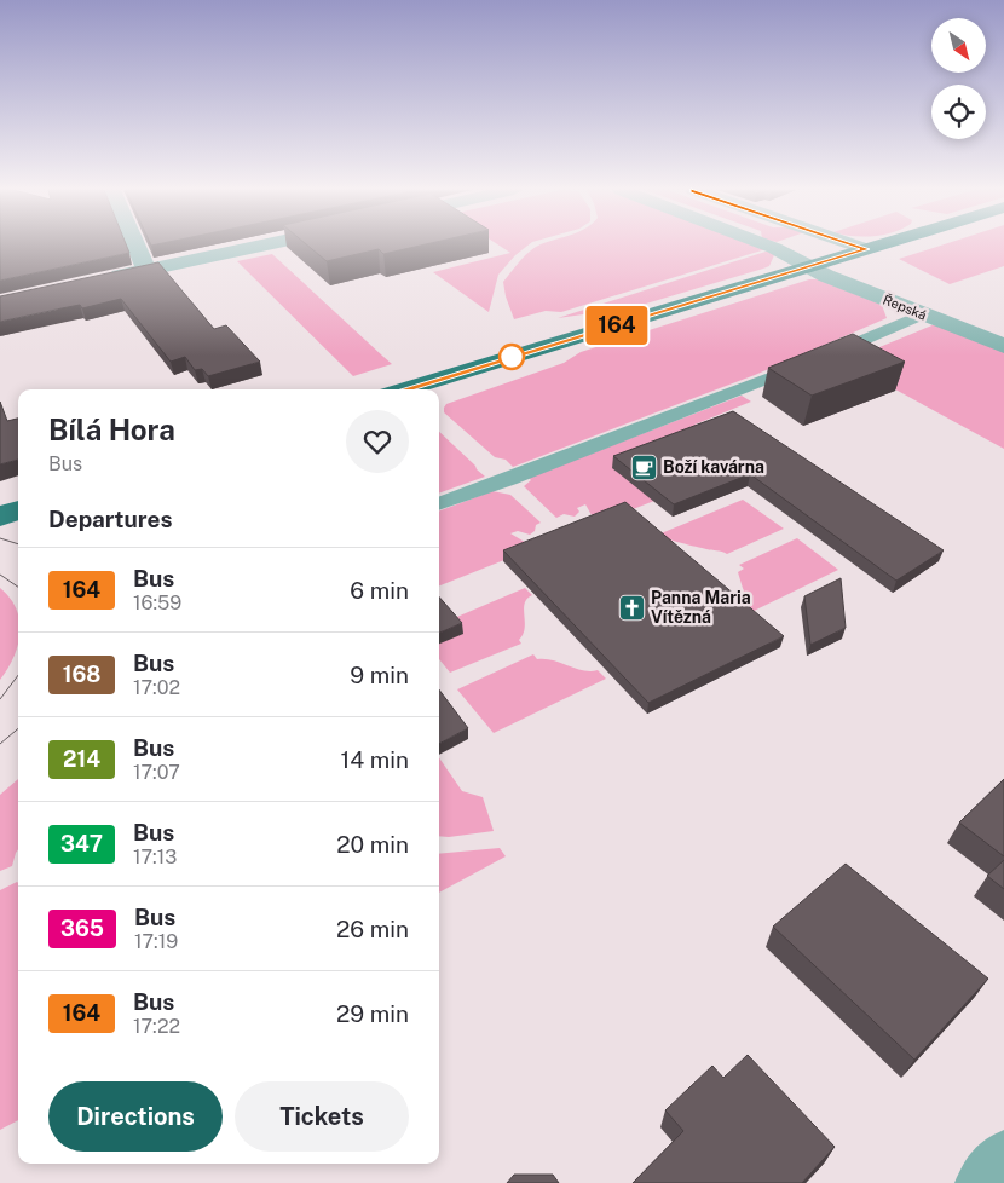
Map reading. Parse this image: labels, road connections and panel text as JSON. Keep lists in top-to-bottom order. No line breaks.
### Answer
{"streets":{"street":["Řepská"]},"places":{"cafe":["Boží kavárna"],"church":["Panna Maria Vítězná"]},"lines":["bus line 164"],"north":"bottom right","page":{"on_map":"164","heading":[["Bílá Hora","Bus"],"Departures"],"list":[{"mark":"164","name":"Bus","note":"16:59","value":"6 min"},{"mark":"168","name":"Bus","note":"17:02","value":"9 min"},{"mark":"214","name":"Bus","note":"17:07","value":"14 min"},{"mark":"347","name":"Bus","note":"17:13","value":"20 min"},{"mark":"365","name":"Bus","note":"17:19","value":"26 min"},{"mark":"164","name":"Bus","note":"17:22","value":"29 min"}],"buttons":["Directions","Tickets"]}}
